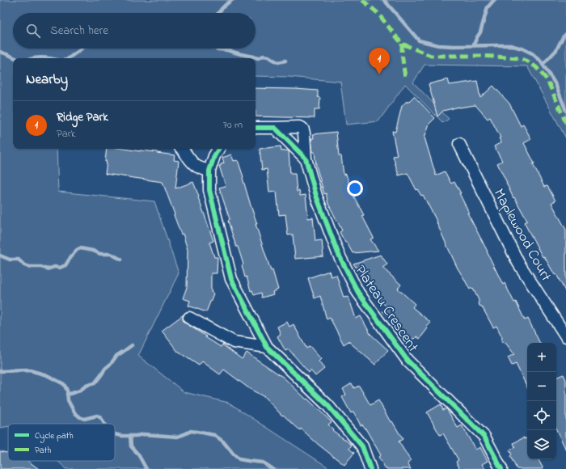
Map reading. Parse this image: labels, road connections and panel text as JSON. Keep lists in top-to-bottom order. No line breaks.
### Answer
{"streets":{"street":["Maplewood Court","Plateau Crescent"]},"legend":["Cycle path","Path"],"page":{"search":"Search here","pins":"1","heading":"Nearby","list":[{"mark":"1","name":"Ridge Park","note":"Park","value":"70 m"}],"map_buttons":["+","−"]}}
